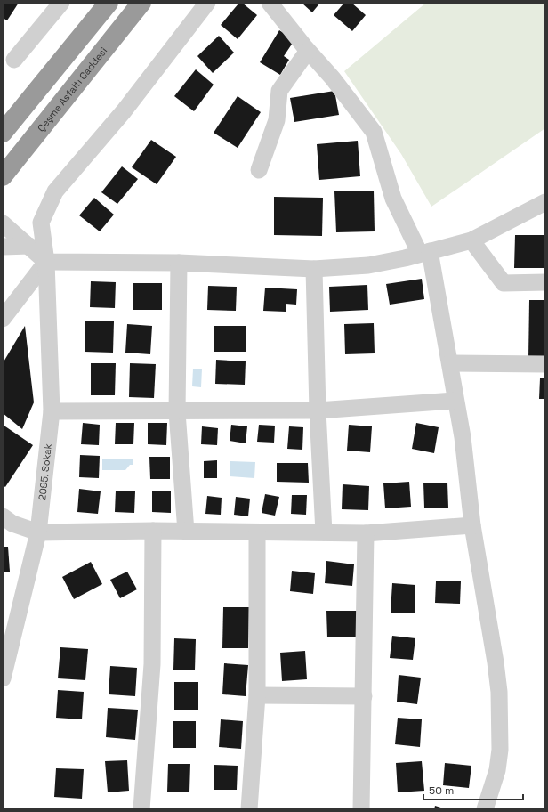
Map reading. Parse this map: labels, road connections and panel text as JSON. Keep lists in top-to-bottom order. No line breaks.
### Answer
{"streets":{"highway":["Çeşme Asfaltı Caddesi"],"street":["2095. Sokak"]},"scale_bar":"50 m"}
